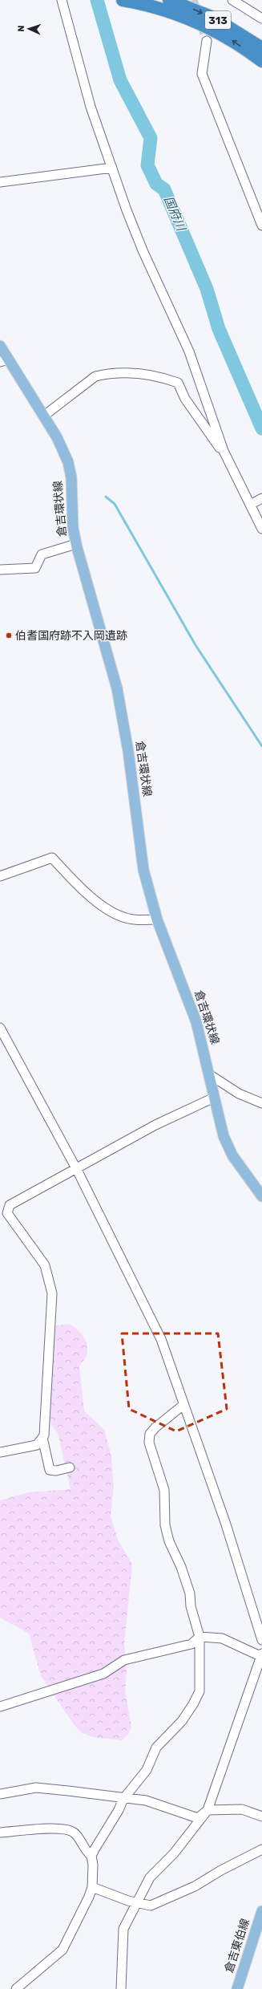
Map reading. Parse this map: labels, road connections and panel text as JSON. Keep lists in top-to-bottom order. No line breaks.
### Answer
{"streets":{"highway":["313"],"main road":["倉吉環状線","倉吉東伯線"]},"water":["国府川"],"places":["伯耆国府跡不入岡遺跡"],"north":"left"}
